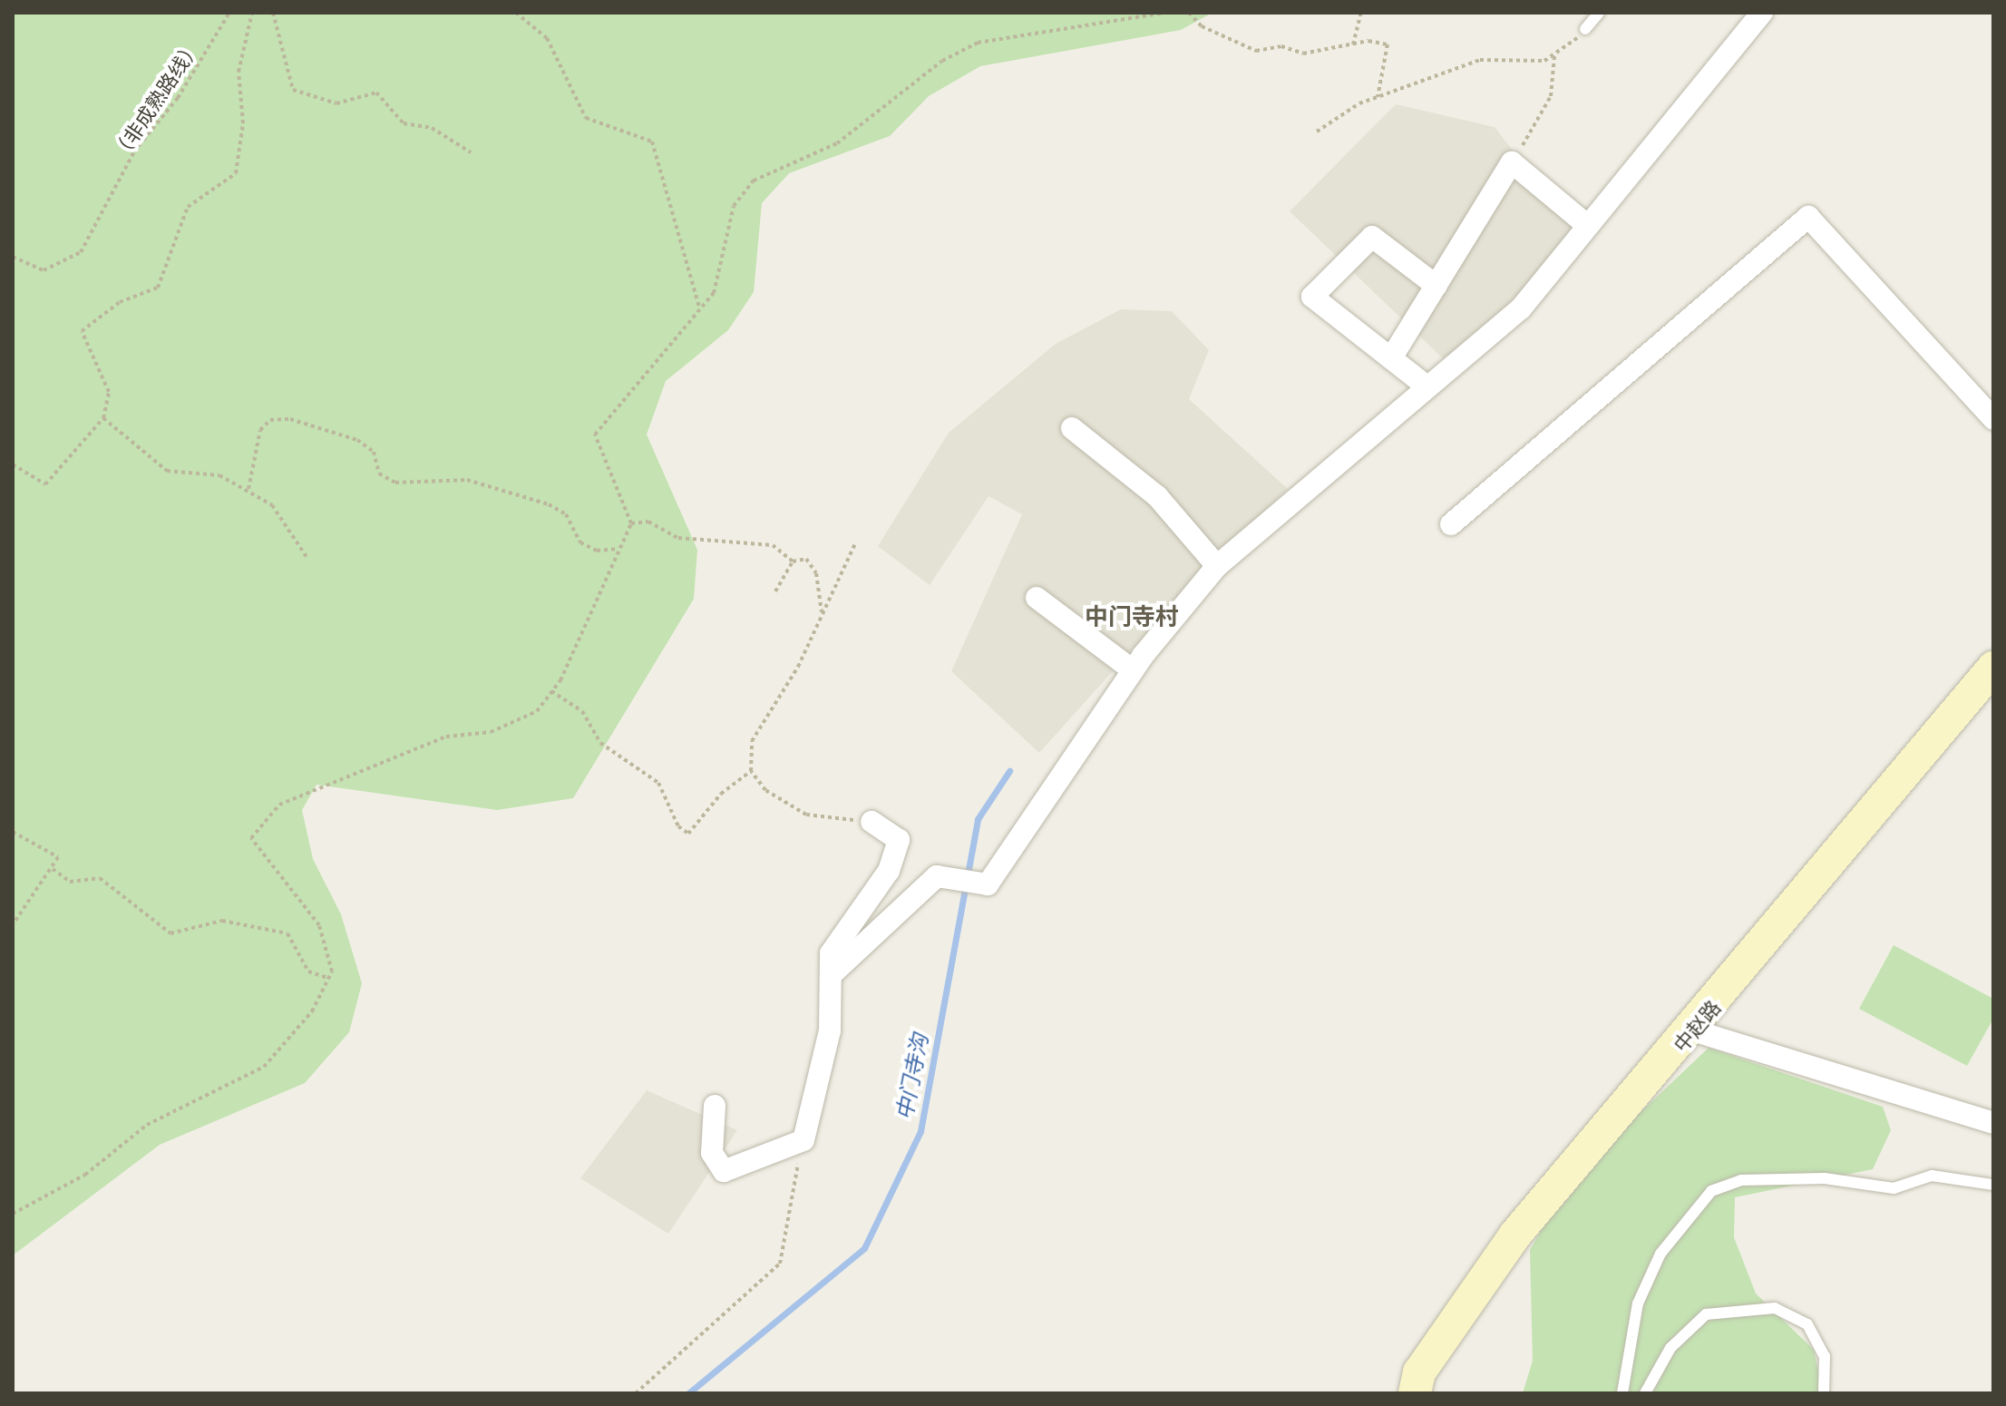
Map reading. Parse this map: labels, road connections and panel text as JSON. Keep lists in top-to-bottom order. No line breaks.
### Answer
{"streets":{"street":["中赵路"],"path":["（非成熟路线）"]},"districts":["中门寺村"],"water":["中门寺沟"]}
